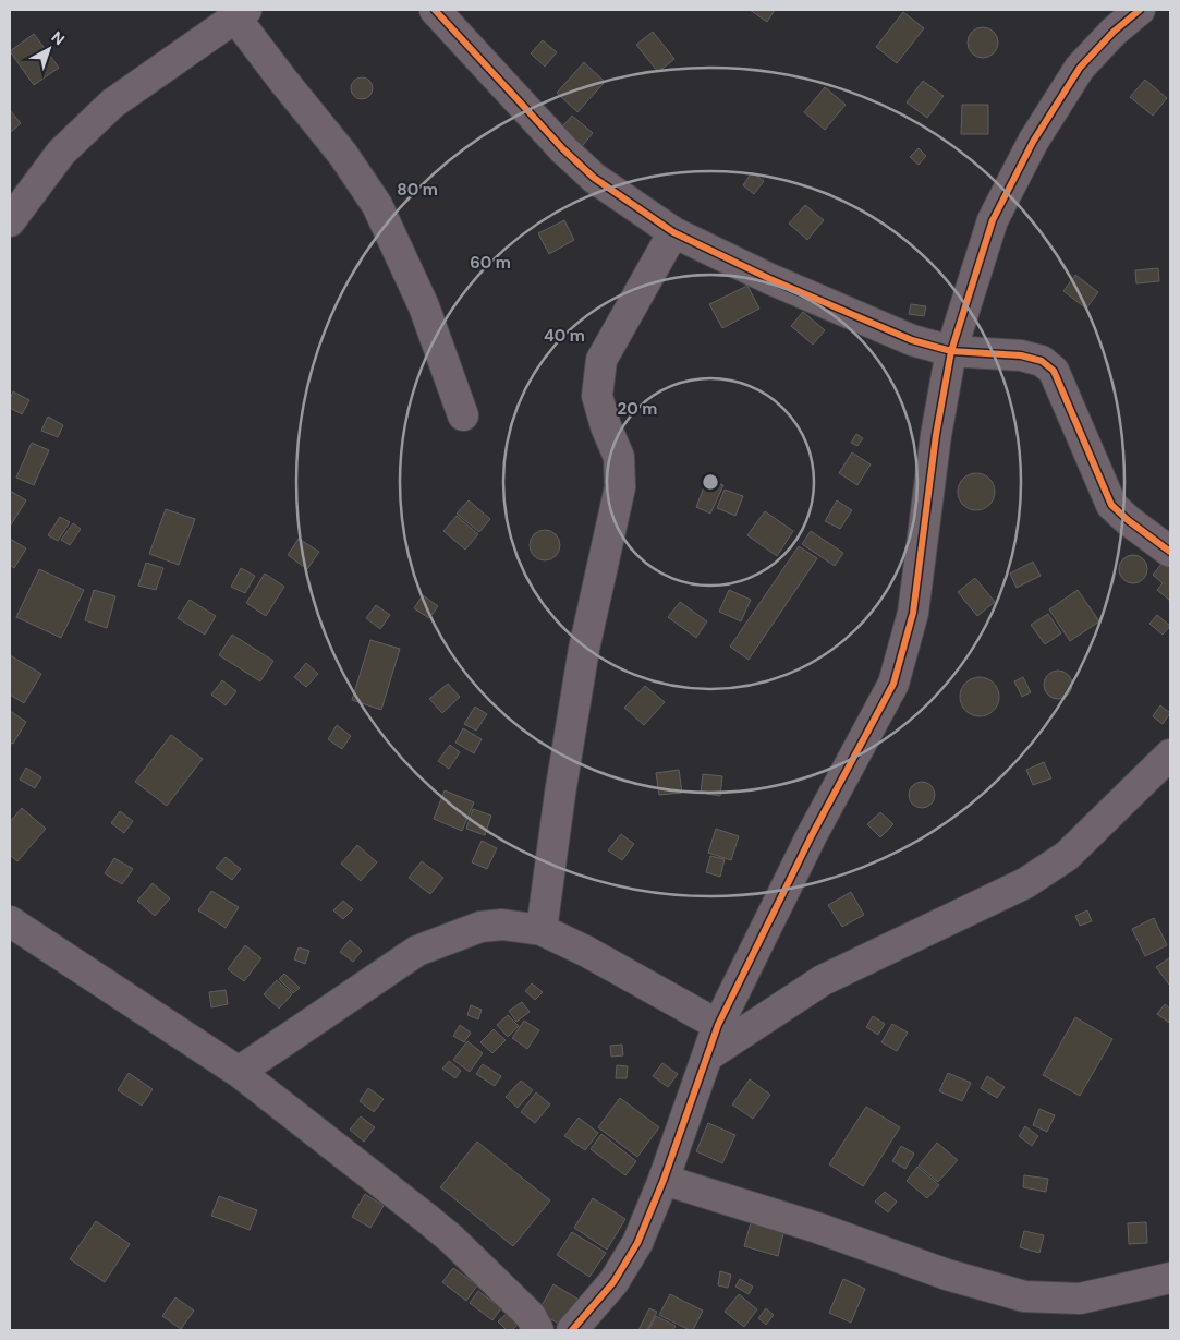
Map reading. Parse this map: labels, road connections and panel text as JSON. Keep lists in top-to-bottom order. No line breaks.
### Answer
{"north":"top right","rings":["80 m","60 m","40 m","20 m"]}
